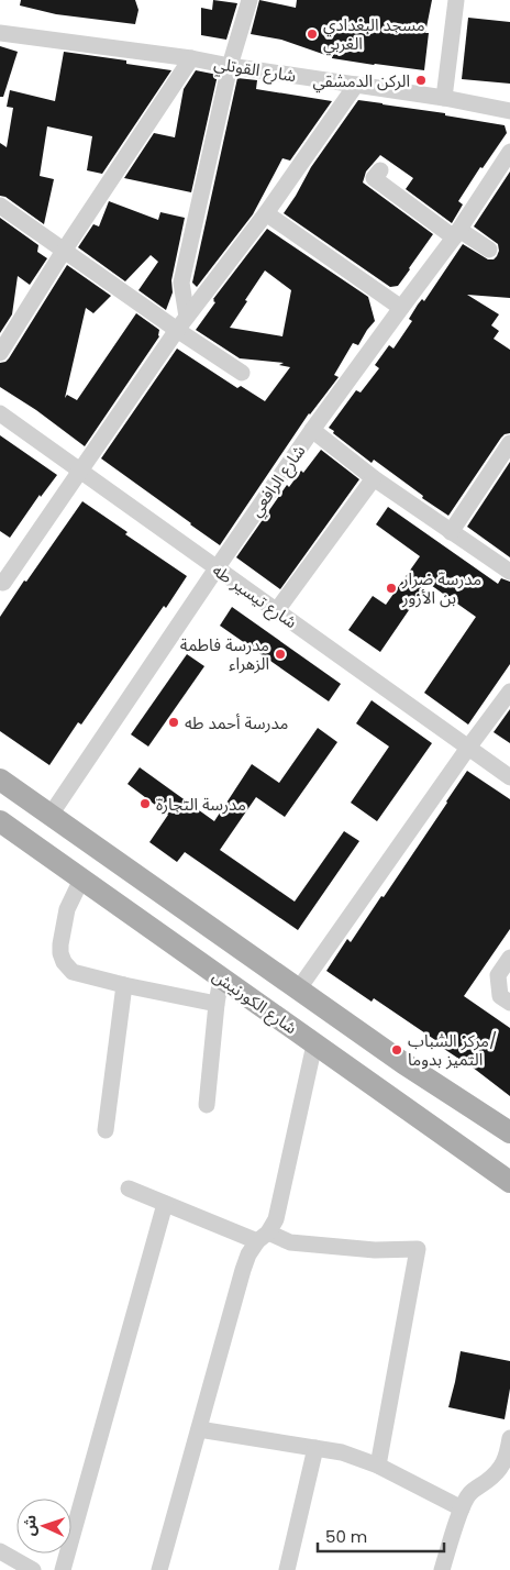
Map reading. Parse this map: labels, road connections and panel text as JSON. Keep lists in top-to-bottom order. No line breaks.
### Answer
{"streets":{"main road":["شارع الكورنيش"],"street":["شارع القوتلي","شارع الرافعي","شارع تيسير طه"]},"crossings":[["شارع الرافعي","شارع تيسير طه"]],"places":["مسجد البغدادي الغربي","الركن الدمشقي","مدرسة ضرار بن الأزور","مدرسة فاطمة الزهراء","مدرسة أحمد طه","مدرسة التجارة","مركز الشباب/ التميز بدوما"],"scale_bar":"50 m","north":"left"}
